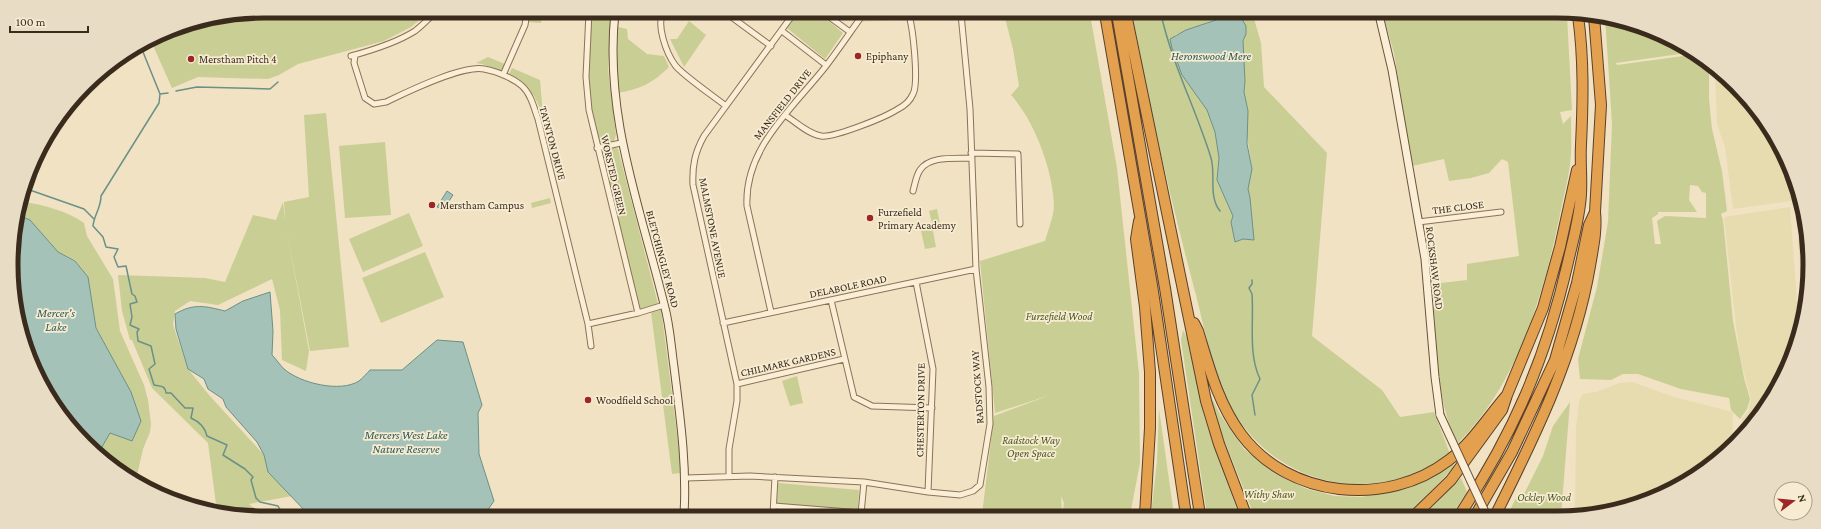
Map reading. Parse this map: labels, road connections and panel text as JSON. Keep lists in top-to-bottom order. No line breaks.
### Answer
{"streets":{"street":["MANSFIELD DRIVE","TAYNTON DRIVE","WORSTED GREEN","THE CLOSE","MALMSTONE AVENUE","BLETCHINGLEY ROAD","ROCKSHAW ROAD","DELABOLE ROAD","CHILMARK GARDENS","RADSTOCK WAY","CHESTERTON DRIVE"]},"crossings":[["MANSFIELD DRIVE","DELABOLE ROAD"],["THE CLOSE","ROCKSHAW ROAD"],["MALMSTONE AVENUE","DELABOLE ROAD"],["MALMSTONE AVENUE","CHILMARK GARDENS"],["MALMSTONE AVENUE","RADSTOCK WAY"],["BLETCHINGLEY ROAD","RADSTOCK WAY"],["DELABOLE ROAD","RADSTOCK WAY"],["DELABOLE ROAD","CHESTERTON DRIVE"],["RADSTOCK WAY","CHESTERTON DRIVE"]],"water":["Heronswood Mere","Mercer's Lake","Mercers West Lake Nature Reserve"],"parks":["Furzefield Wood","Radstock Way Open Space","Withy Shaw","Ockley Wood"],"places":["Epiphany","Merstham Pitch 4","Merstham Campus","Furzefield Primary Academy","Woodfield School"],"scale_bar":"100 m","north":"right"}
